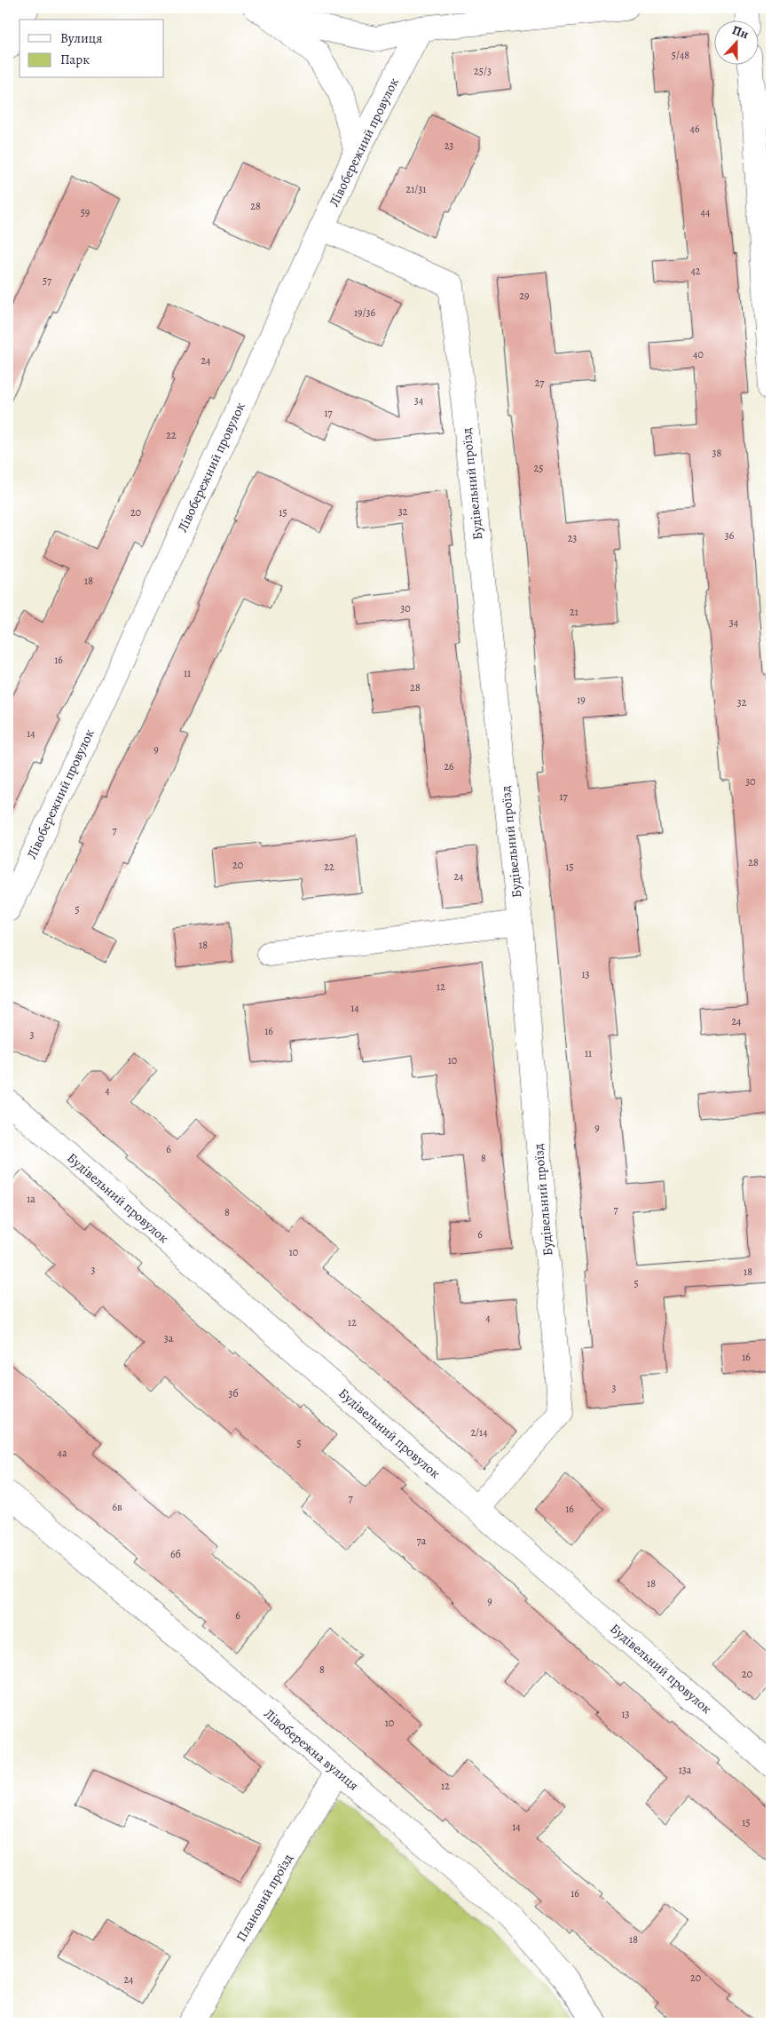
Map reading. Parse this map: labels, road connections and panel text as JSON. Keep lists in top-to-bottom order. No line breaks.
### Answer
{"streets":{"street":["Лівобережний провулок","Будівельний проїзд","Будівельний провулок","Лівобережна вулиця","Плановий проїзд"]},"crossings":[["Лівобережний провулок","Будівельний проїзд"],["Будівельний проїзд","Будівельний провулок"],["Лівобережна вулиця","Плановий проїзд"]],"house_numbers":["5/48","25/3","46","23","21/31","28","59","44","42","57","29","19/36","40","24","27","34","17","22","38","25","32","20","15","36","23","18","30","21","34","16","11","28","19","32","14","9","26","30","17","7","28","20","22","15","24","5","18","13","12","14","24","16","3","11","10","4","9","6","8","1а","7","8","6","10","3","18","5","4","12","3а","16","3","3б","2/14","5","4а","7","6в","16","7а","6б","18","9","6","8","20","13","10","13а","12","15","14","16","18","20","24"],"legend":["Вулиця","Парк"],"north":"top"}
